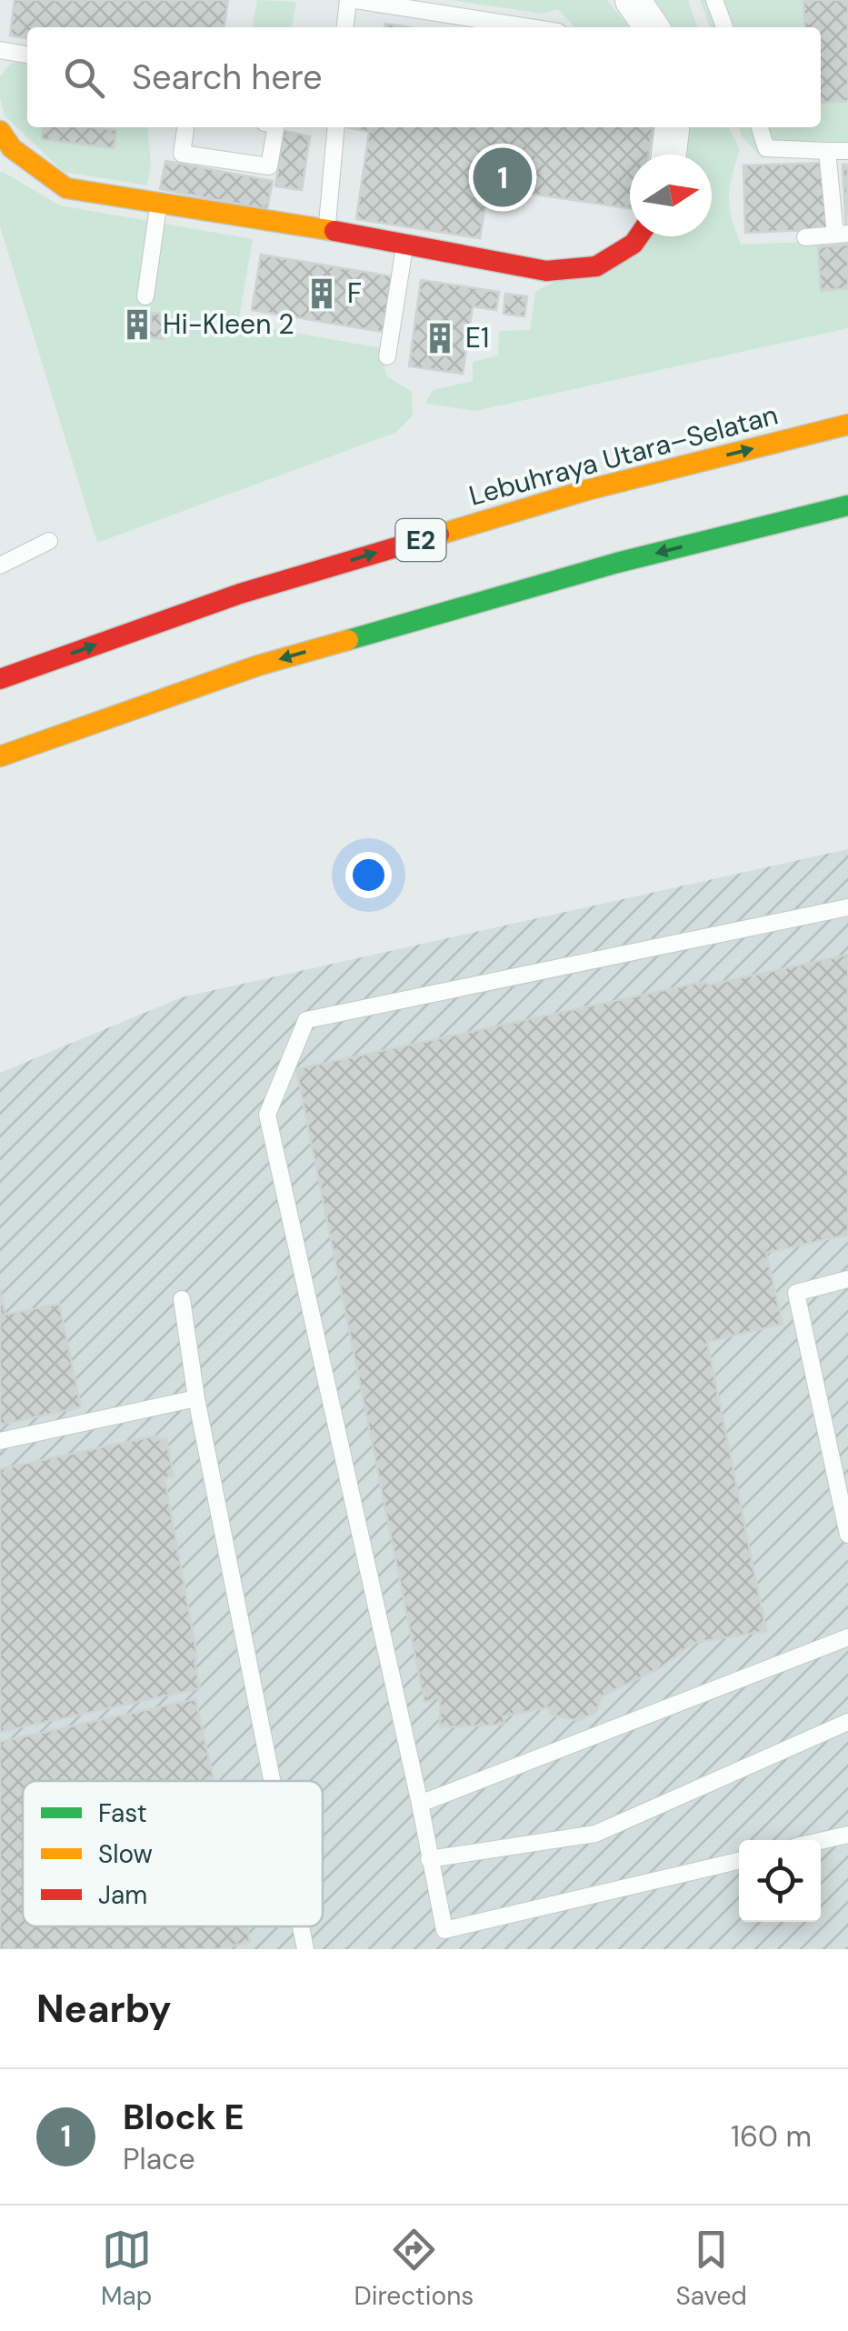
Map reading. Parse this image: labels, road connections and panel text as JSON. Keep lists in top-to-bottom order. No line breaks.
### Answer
{"streets":{"main road":["Lebuhraya Utara–Selatan","E2"]},"places":{"building":["F","Hi-Kleen 2","E1"]},"legend":["Fast","Slow","Jam"],"north":"right","page":{"search":"Search here","pins":"1","heading":"Nearby","list":[{"mark":"1","name":"Block E","note":"Place","value":"160 m"}],"nav":["Map","Directions","Saved"]}}
